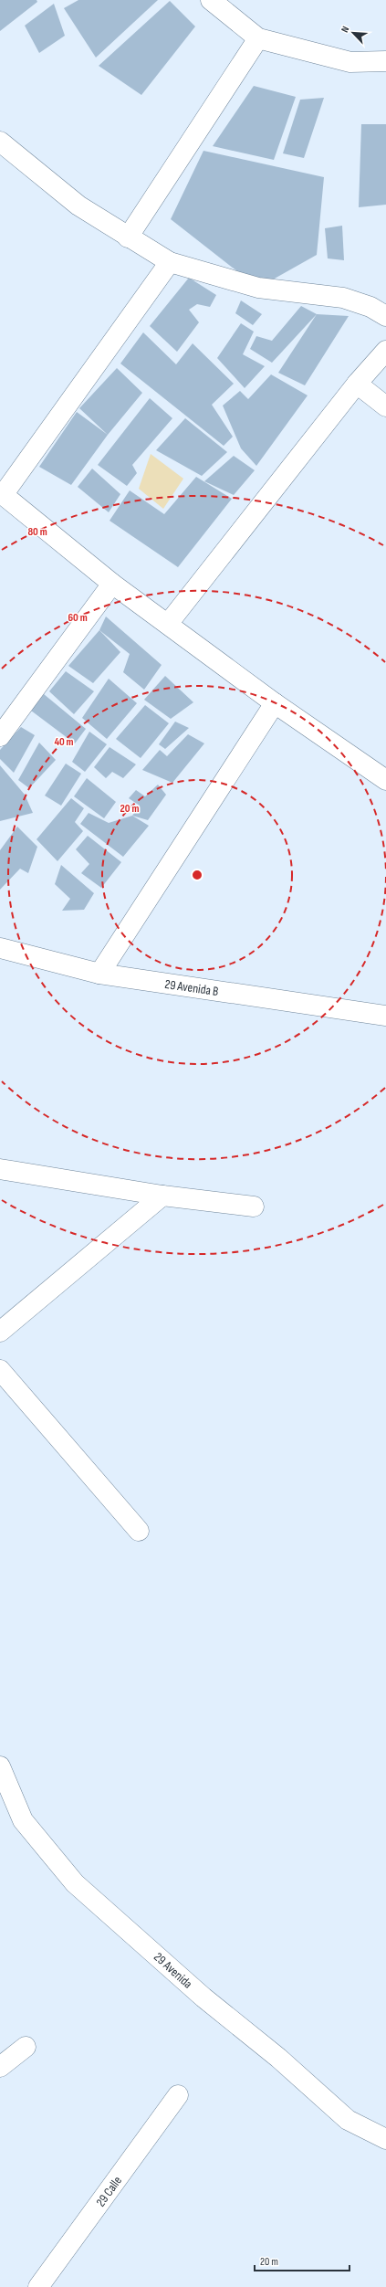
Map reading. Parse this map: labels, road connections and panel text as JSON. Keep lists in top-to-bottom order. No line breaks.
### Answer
{"streets":{"street":["29 Avenida B","29 Avenida","29 Calle"]},"scale_bar":"20 m","north":"top left","rings":["80 m","60 m","40 m","20 m"]}
